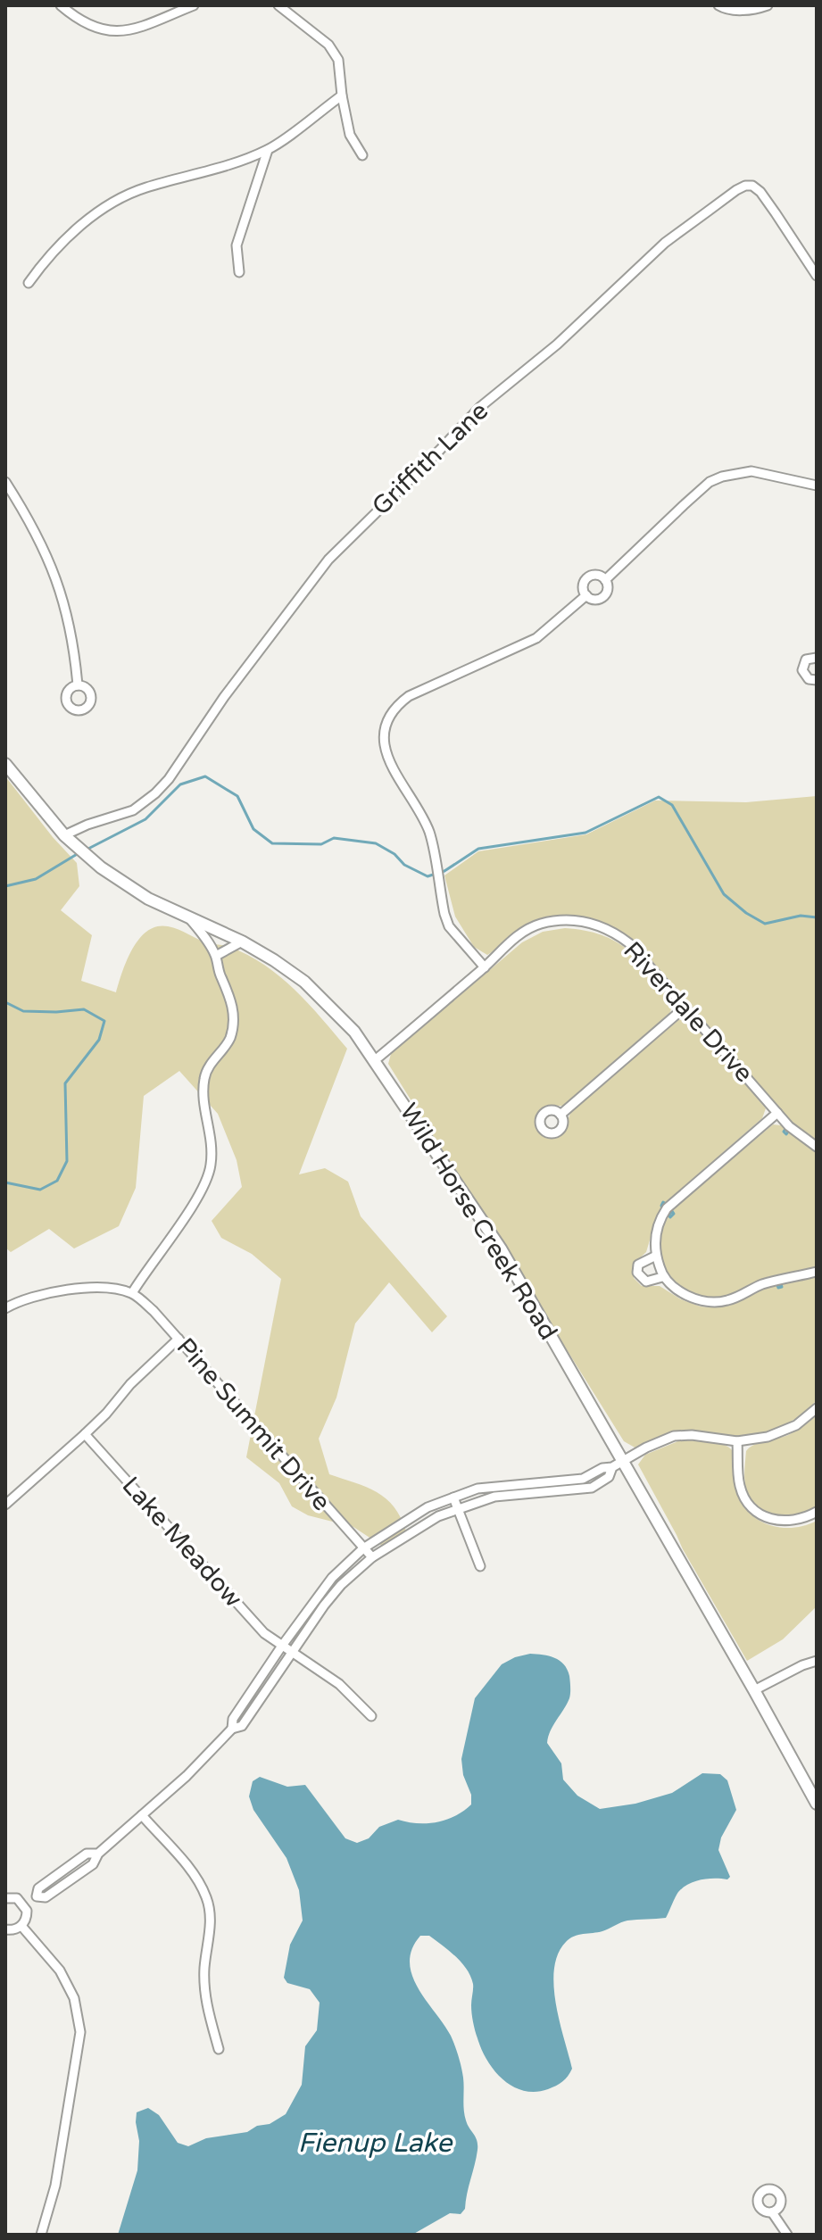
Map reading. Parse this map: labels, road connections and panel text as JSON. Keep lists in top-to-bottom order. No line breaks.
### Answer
{"streets":{"main road":["Wild Horse Creek Road"],"street":["Griffith Lane","Riverdale Drive","Pine Summit Drive","Lake Meadow"]},"crossings":[["Griffith Lane","Wild Horse Creek Road"],["Riverdale Drive","Wild Horse Creek Road"]],"water":["Fienup Lake"]}
